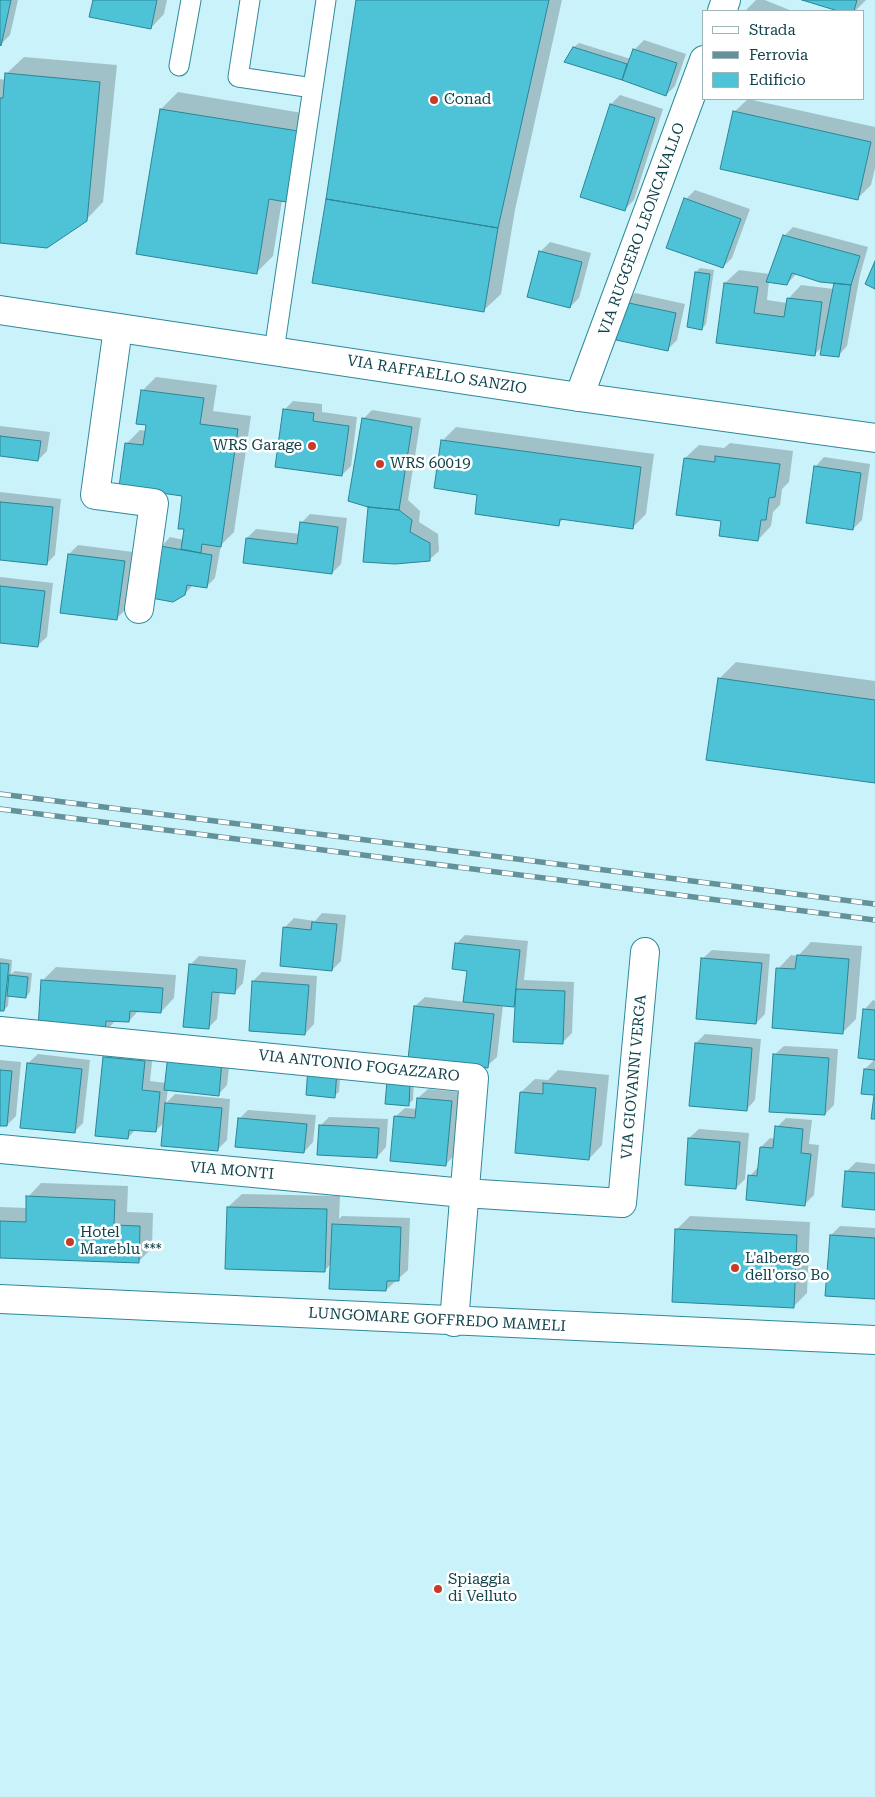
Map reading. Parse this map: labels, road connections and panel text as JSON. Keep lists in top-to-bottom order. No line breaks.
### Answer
{"streets":{"street":["VIA RUGGERO LEONCAVALLO","VIA RAFFAELLO SANZIO","VIA ANTONIO FOGAZZARO","VIA GIOVANNI VERGA","VIA MONTI","LUNGOMARE GOFFREDO MAMELI"]},"crossings":[["VIA RUGGERO LEONCAVALLO","VIA RAFFAELLO SANZIO"],["VIA ANTONIO FOGAZZARO","VIA MONTI"],["VIA ANTONIO FOGAZZARO","LUNGOMARE GOFFREDO MAMELI"],["VIA GIOVANNI VERGA","VIA MONTI"]],"places":["Conad","WRS Garage","WRS 60019","Hotel Mareblu ***","L'albergo dell'orso Bo","Spiaggia di Velluto"],"legend":["Strada","Ferrovia","Edificio"]}
